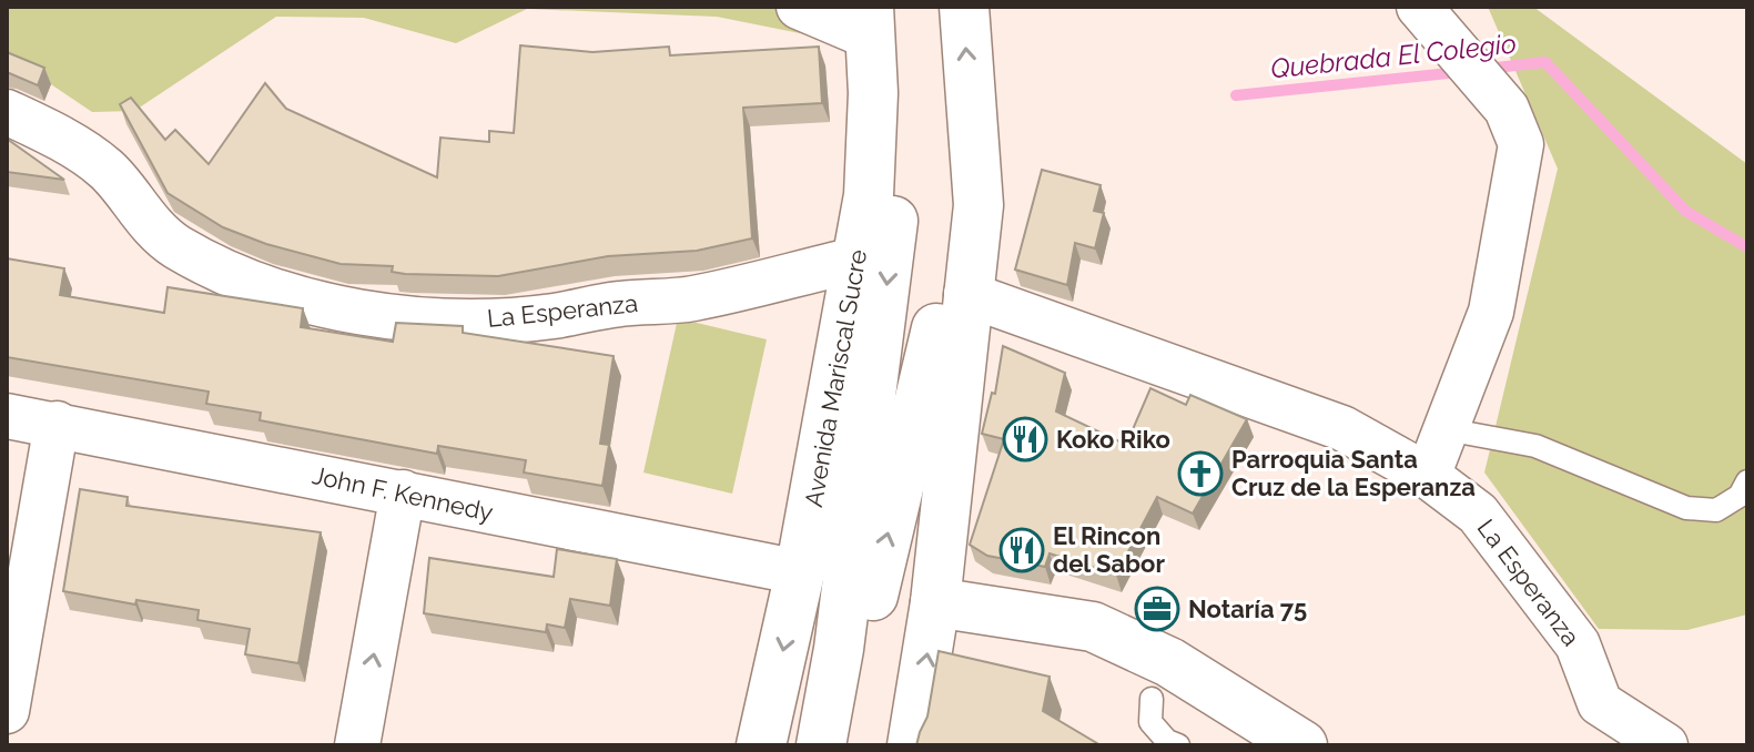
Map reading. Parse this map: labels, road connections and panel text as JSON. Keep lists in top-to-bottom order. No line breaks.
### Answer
{"streets":{"main road":["Avenida Mariscal Sucre"],"street":["La Esperanza","John F. Kennedy"]},"crossings":[["La Esperanza","Avenida Mariscal Sucre"],["Avenida Mariscal Sucre","John F. Kennedy"]],"water":["Quebrada El Colegio"],"places":{"restaurant":["Koko Riko","El Rincon del Sabor"],"church":["Parroquia Santa Cruz de la Esperanza"],"office":["Notaría 75"]}}
